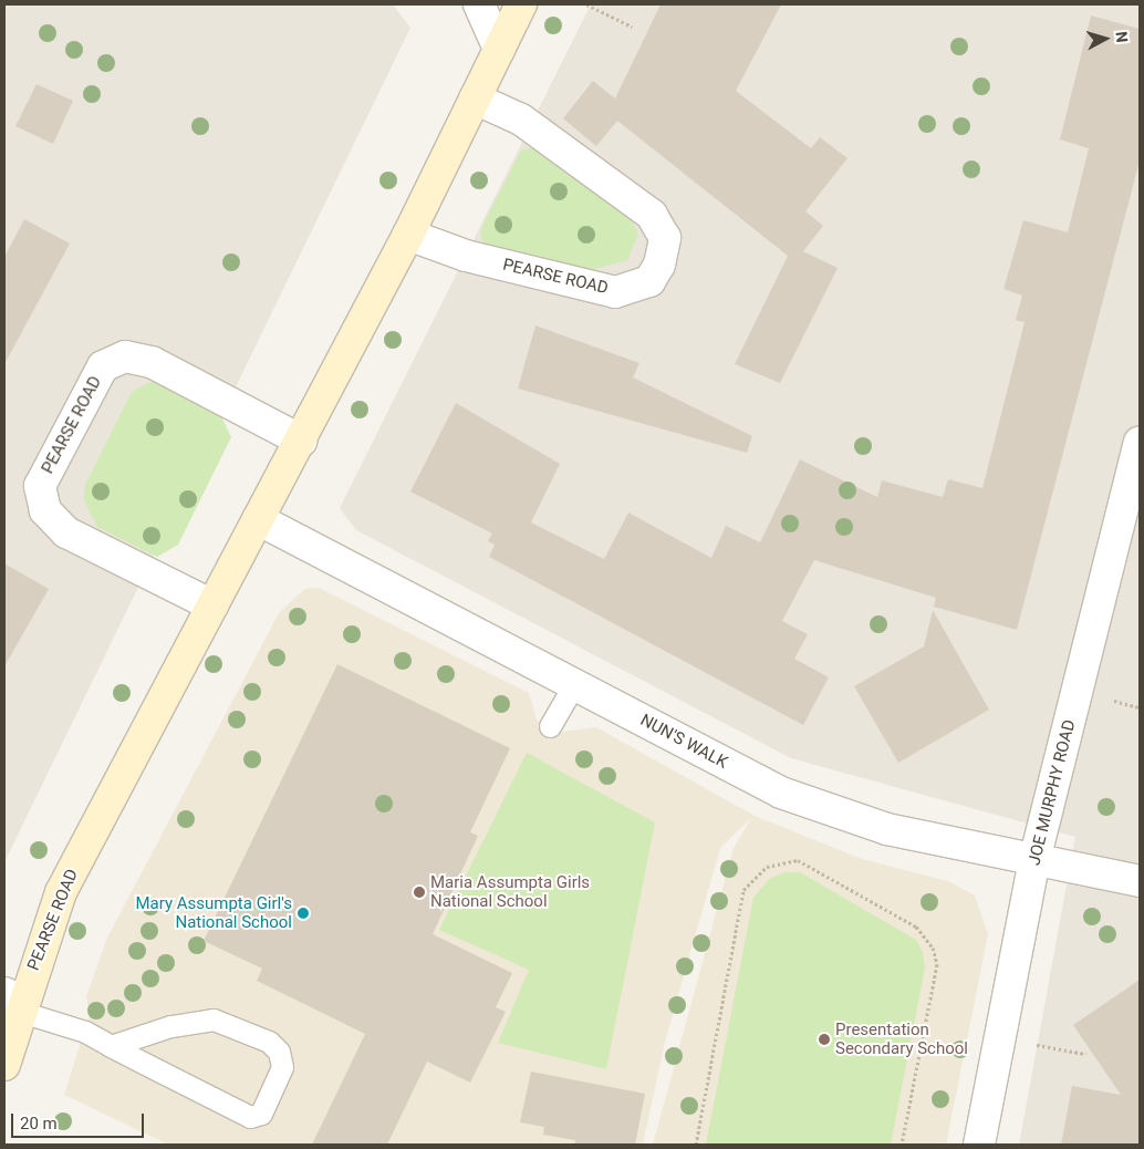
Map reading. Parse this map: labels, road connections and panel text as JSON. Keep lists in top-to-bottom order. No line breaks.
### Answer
{"streets":{"street":["PEARSE ROAD","NUN'S WALK","JOE MURPHY ROAD"]},"crossings":[["PEARSE ROAD","NUN'S WALK"],["NUN'S WALK","JOE MURPHY ROAD"]],"places":["Maria Assumpta Girls National School","Mary Assumpta Girl's National School","Presentation Secondary School"],"scale_bar":"20 m","north":"right"}
